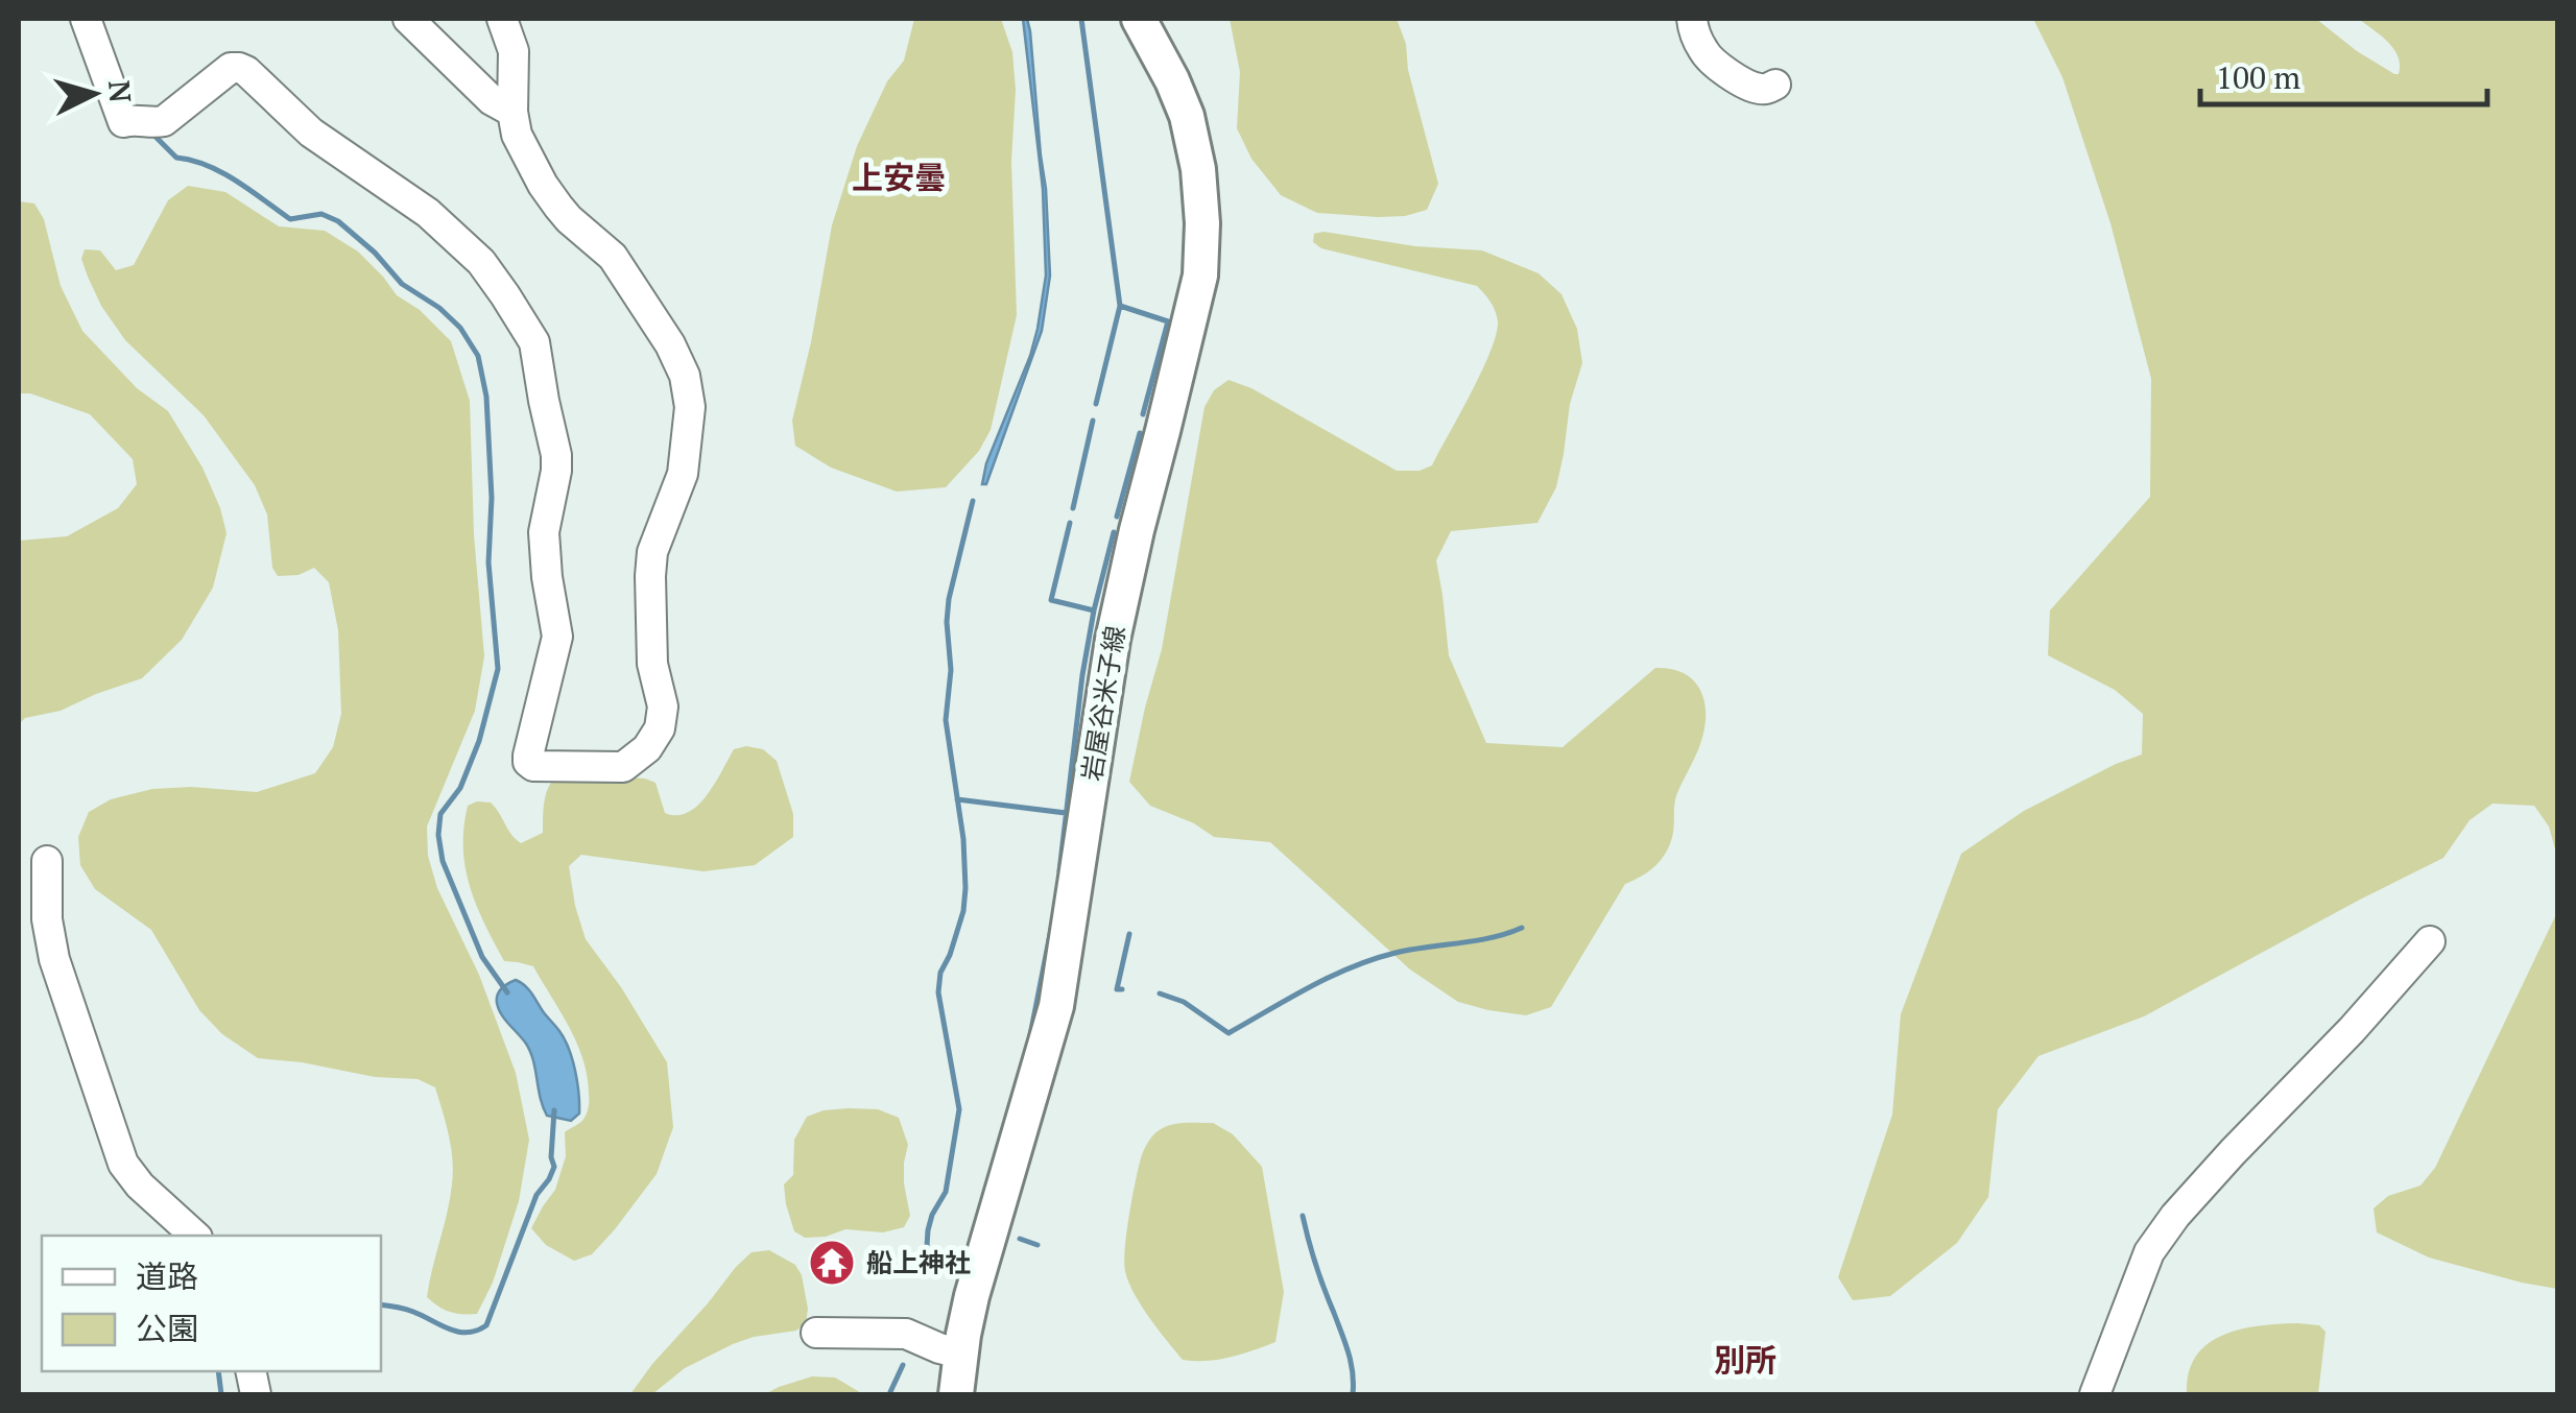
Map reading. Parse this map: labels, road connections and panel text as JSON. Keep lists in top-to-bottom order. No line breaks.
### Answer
{"streets":{"main road":["岩屋谷米子線"]},"districts":["上安曇","別所"],"places":{"temple":["船上神社"]},"legend":["道路","公園"],"scale_bar":"100 m","north":"right"}
